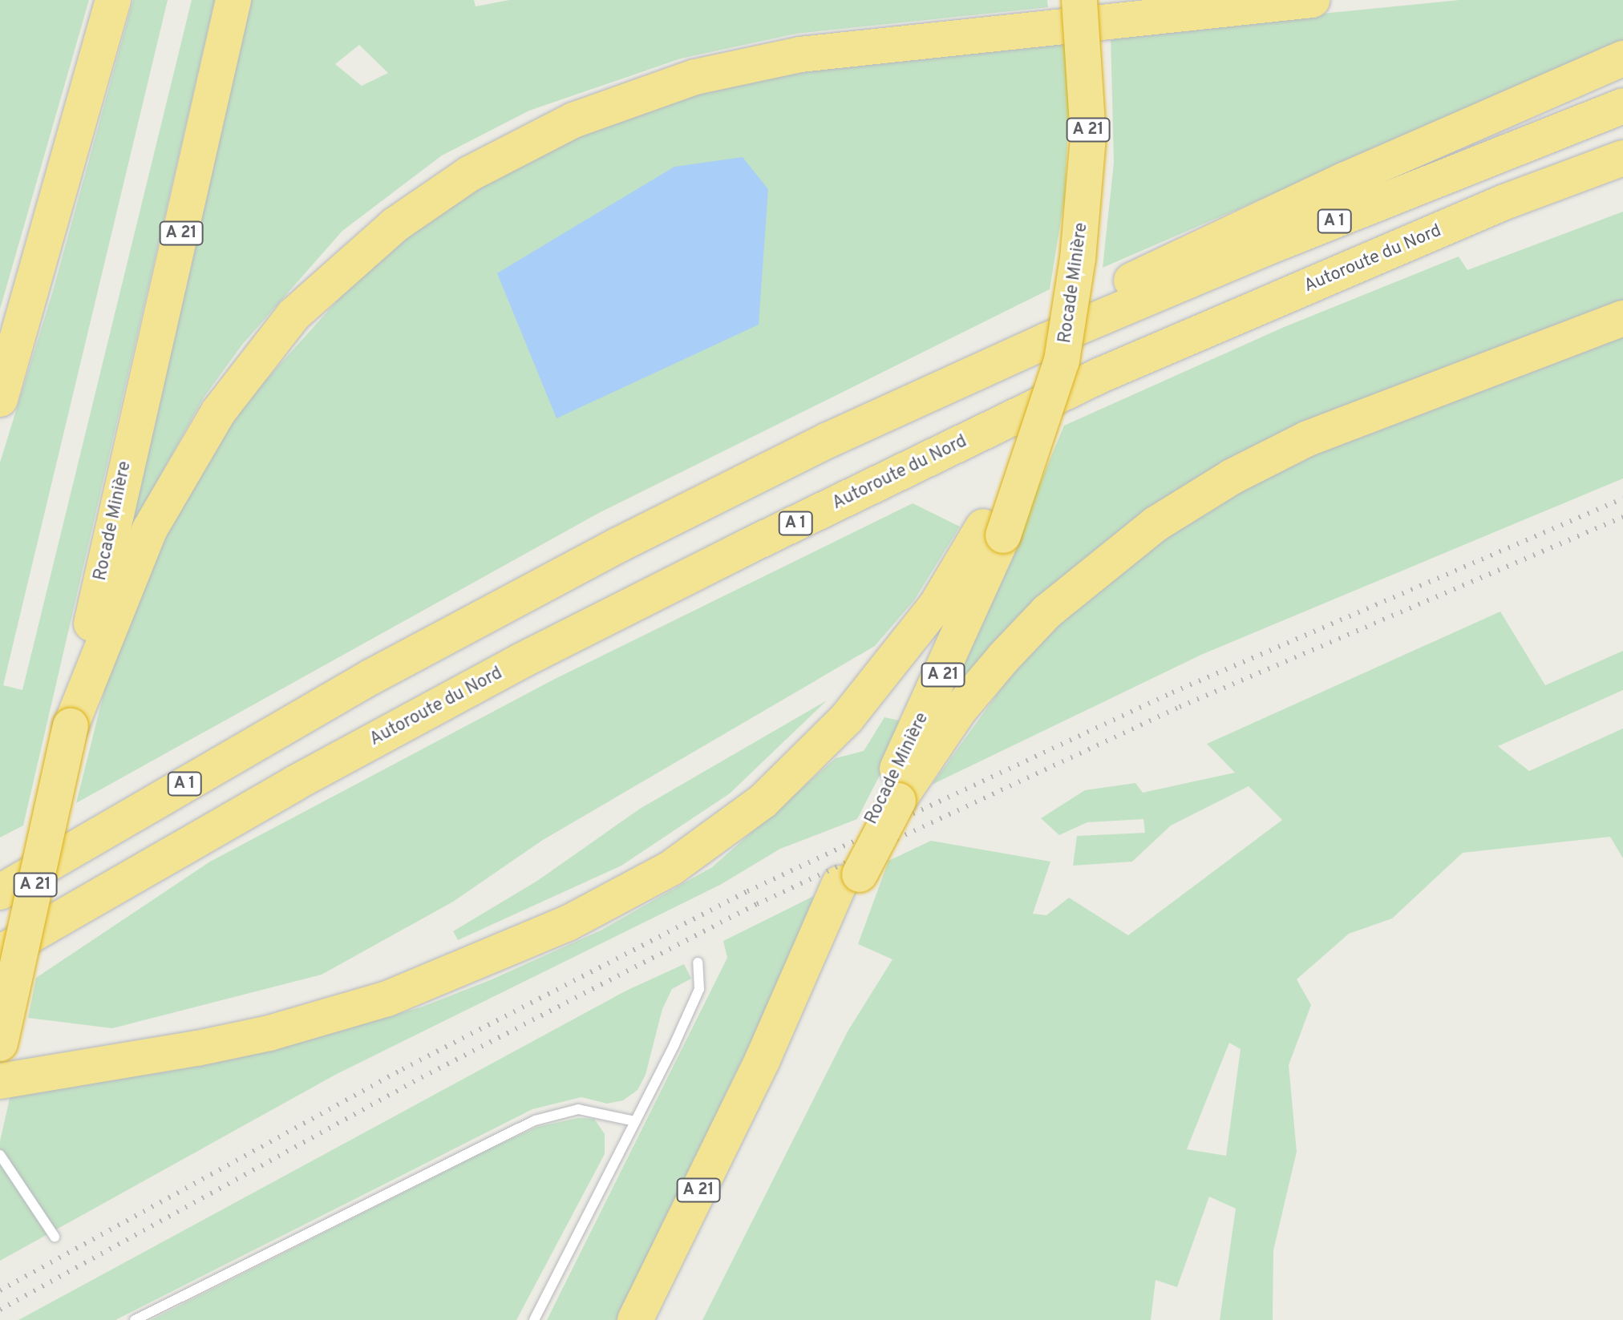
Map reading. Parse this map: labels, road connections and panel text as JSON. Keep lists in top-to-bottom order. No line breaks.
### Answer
{"streets":{"highway":["A 21","A 1","Autoroute du Nord","Rocade Minière"]}}
